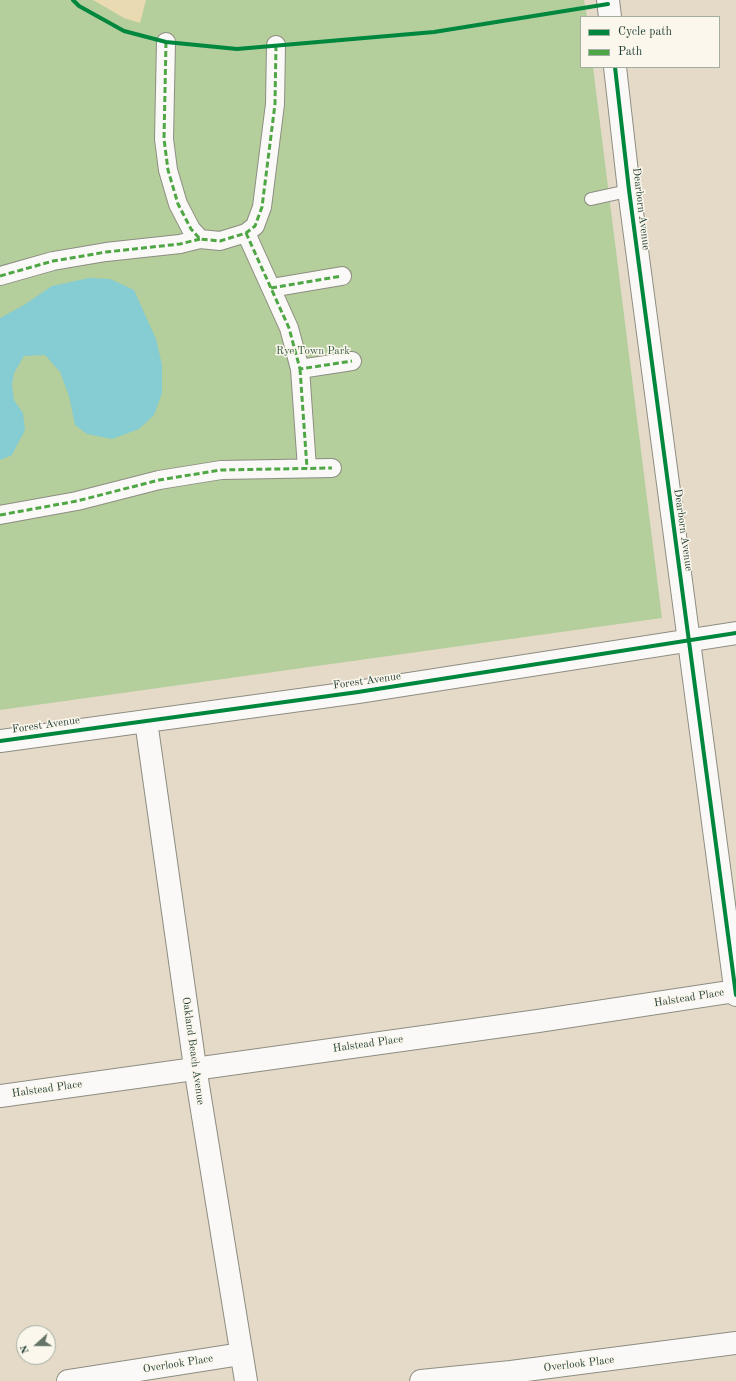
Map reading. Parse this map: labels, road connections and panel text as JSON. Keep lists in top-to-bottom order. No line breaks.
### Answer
{"streets":{"street":["Dearborn Avenue","Forest Avenue","Halstead Place","Oakland Beach Avenue","Overlook Place"]},"crossings":[["Dearborn Avenue","Forest Avenue"],["Dearborn Avenue","Halstead Place"],["Forest Avenue","Oakland Beach Avenue"],["Halstead Place","Oakland Beach Avenue"],["Oakland Beach Avenue","Overlook Place"]],"parks":["Rye Town Park"],"legend":["Cycle path","Path"],"north":"left"}
